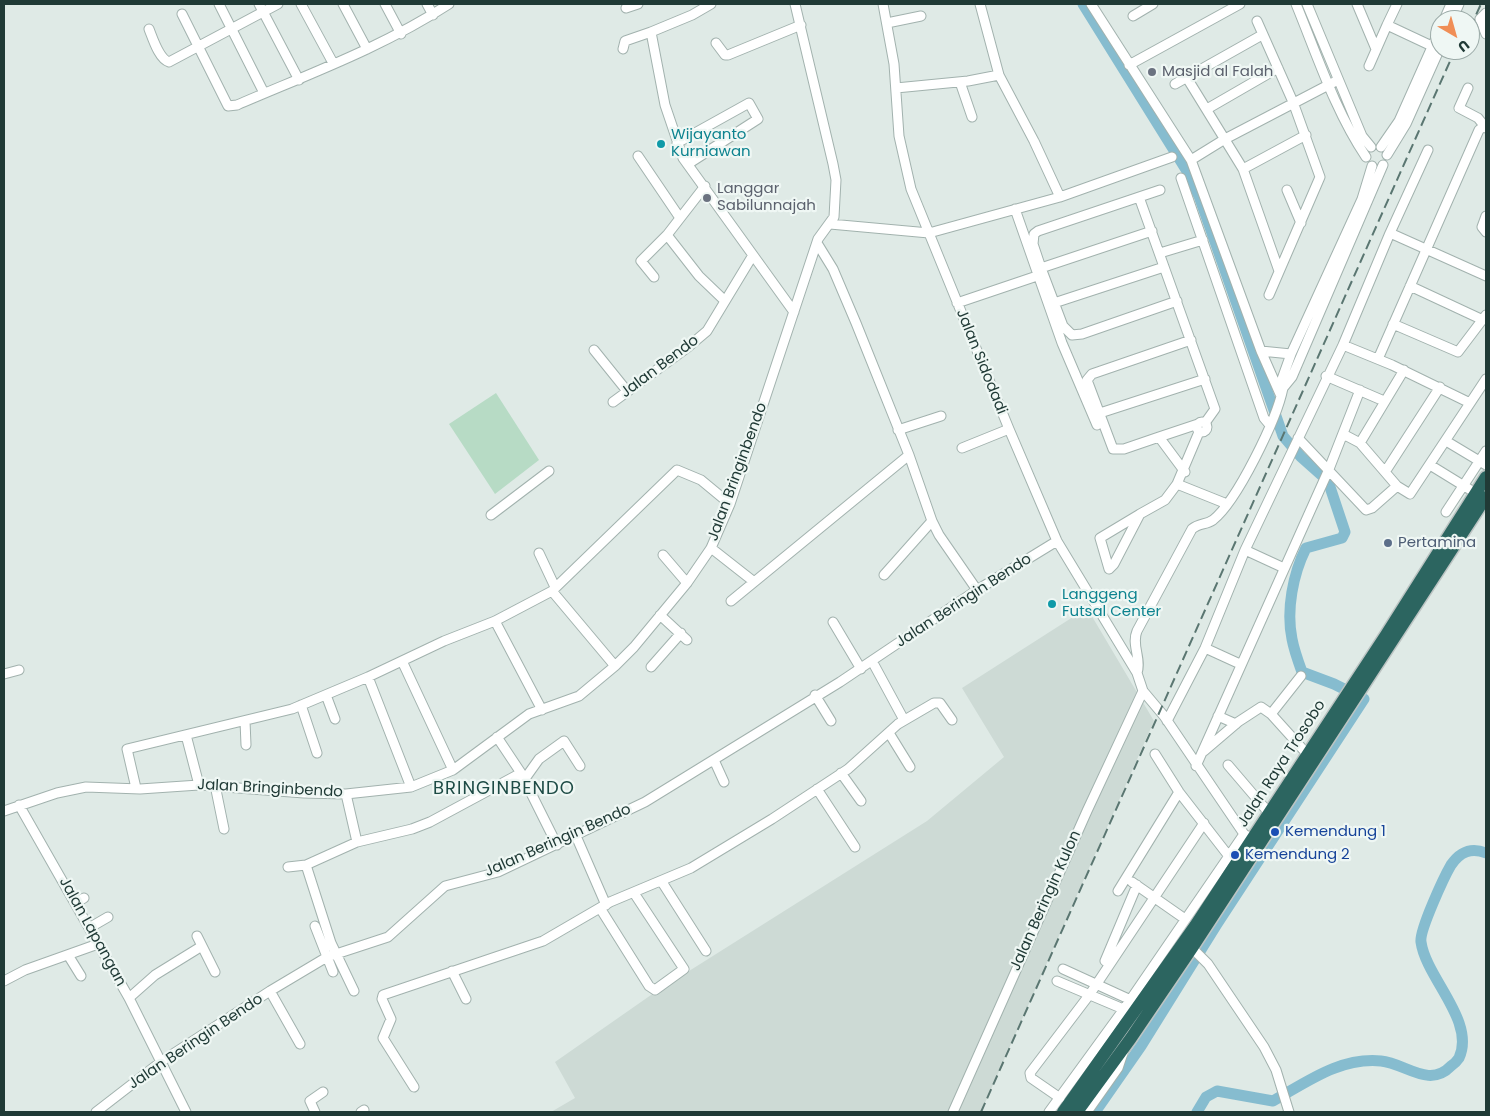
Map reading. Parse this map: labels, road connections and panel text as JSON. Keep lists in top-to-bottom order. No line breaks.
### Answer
{"streets":{"highway":["Jalan Raya Trosobo"],"street":["Jalan Sidodadi","Jalan Bendo","Jalan Bringinbendo","Jalan Beringin Bendo","Jalan Beringin Kulon","Jalan Lapangan"]},"crossings":[["Jalan Sidodadi","Jalan Beringin Bendo"],["Jalan Bringinbendo","Jalan Lapangan"],["Jalan Beringin Bendo","Jalan Lapangan"]],"districts":["BRINGINBENDO"],"places":["Masjid al Falah","Wijayanto Kurniawan","Langgar Sabilunnajah","Pertamina","Langgeng Futsal Center","Kemendung 1","Kemendung 2"],"north":"bottom right"}
